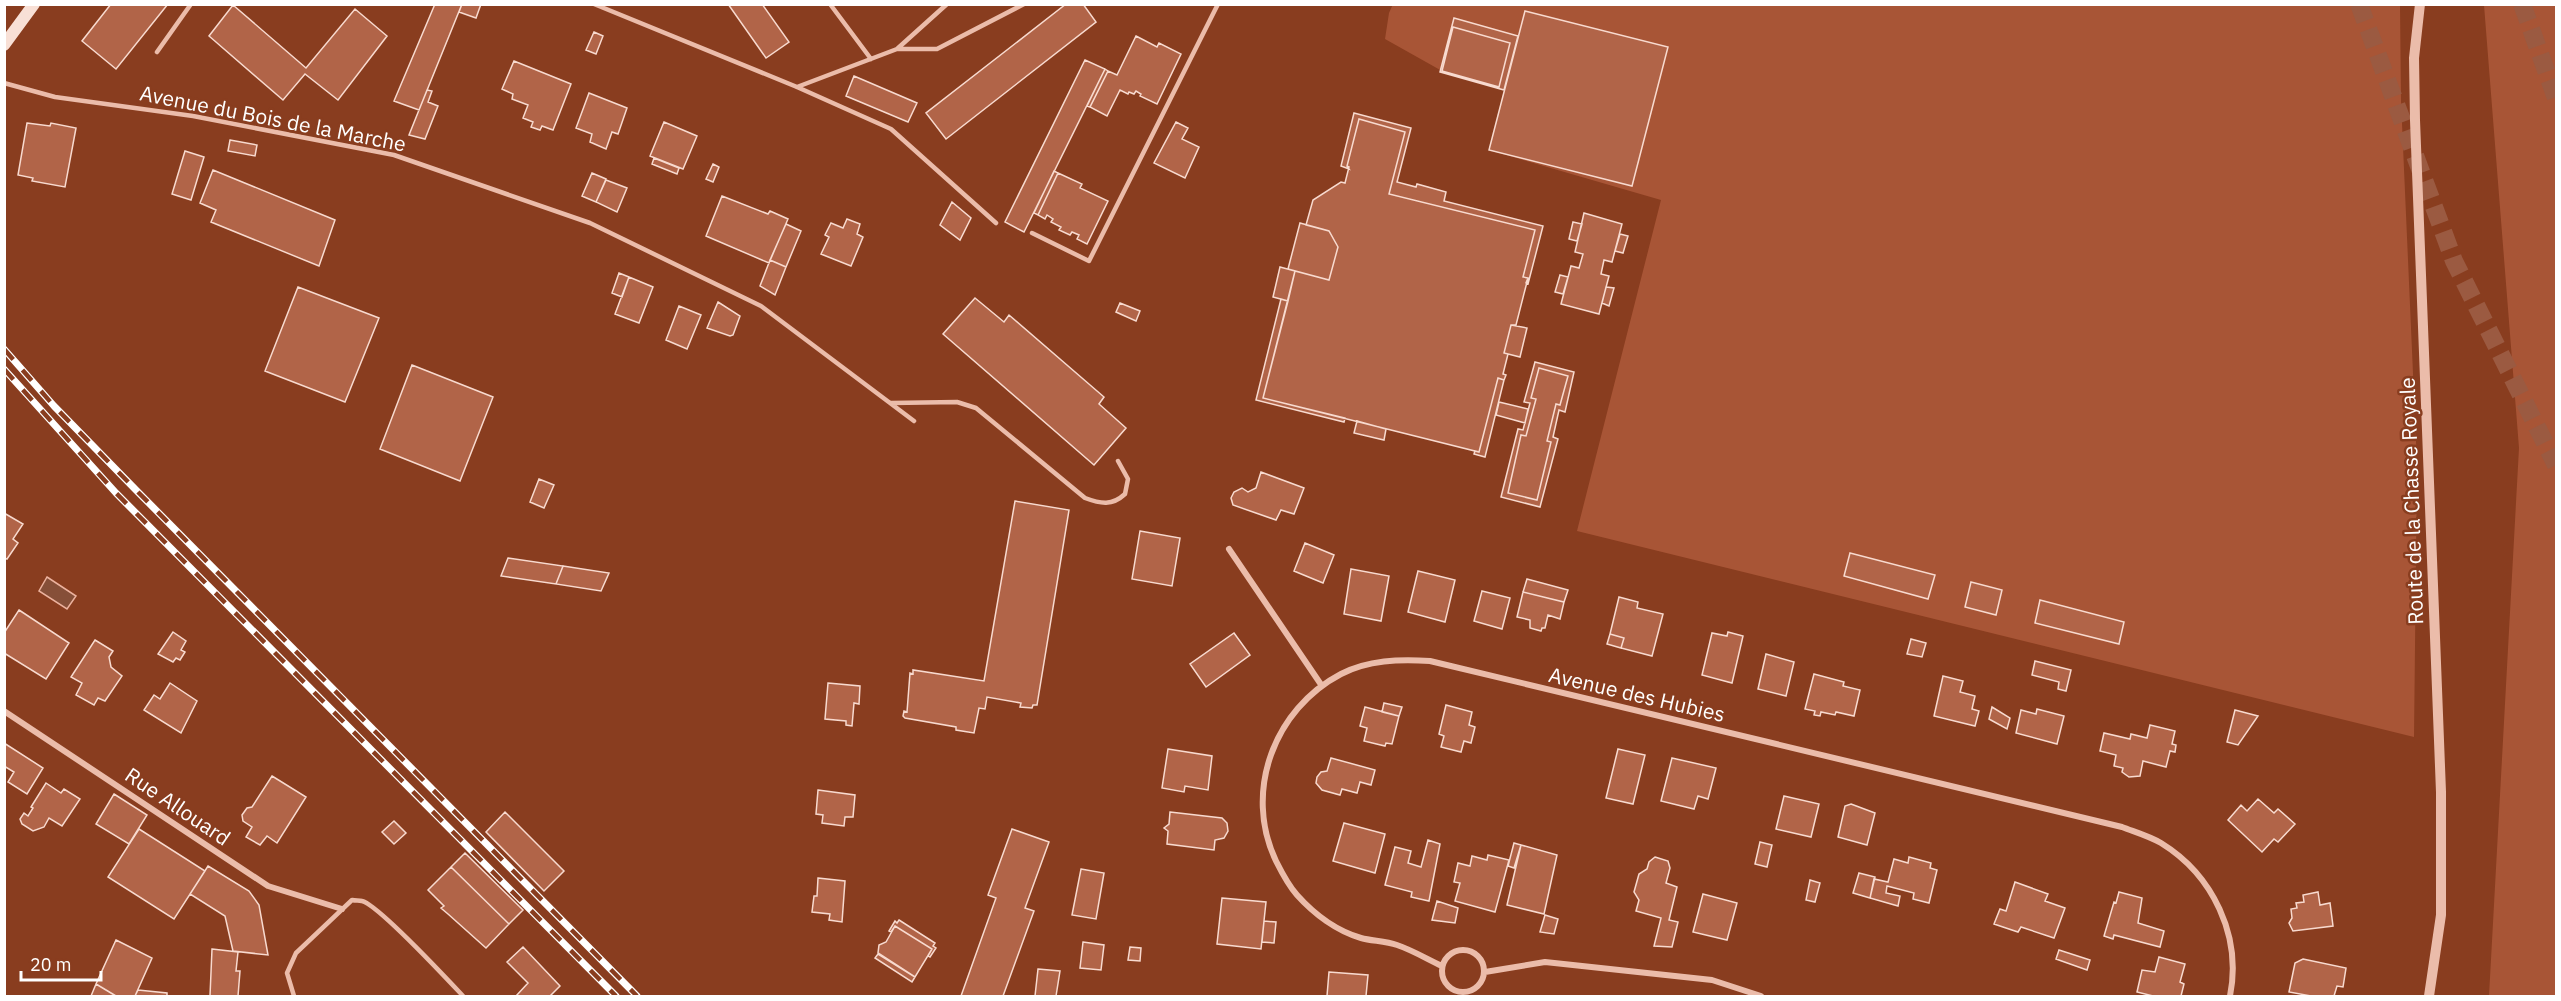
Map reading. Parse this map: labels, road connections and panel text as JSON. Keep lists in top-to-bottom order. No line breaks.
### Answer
{"streets":{"street":["Route de la Chasse Royale","Avenue des Hubies","Rue Allouard"],"lane":["Avenue du Bois de la Marche"]},"scale_bar":"20 m"}
